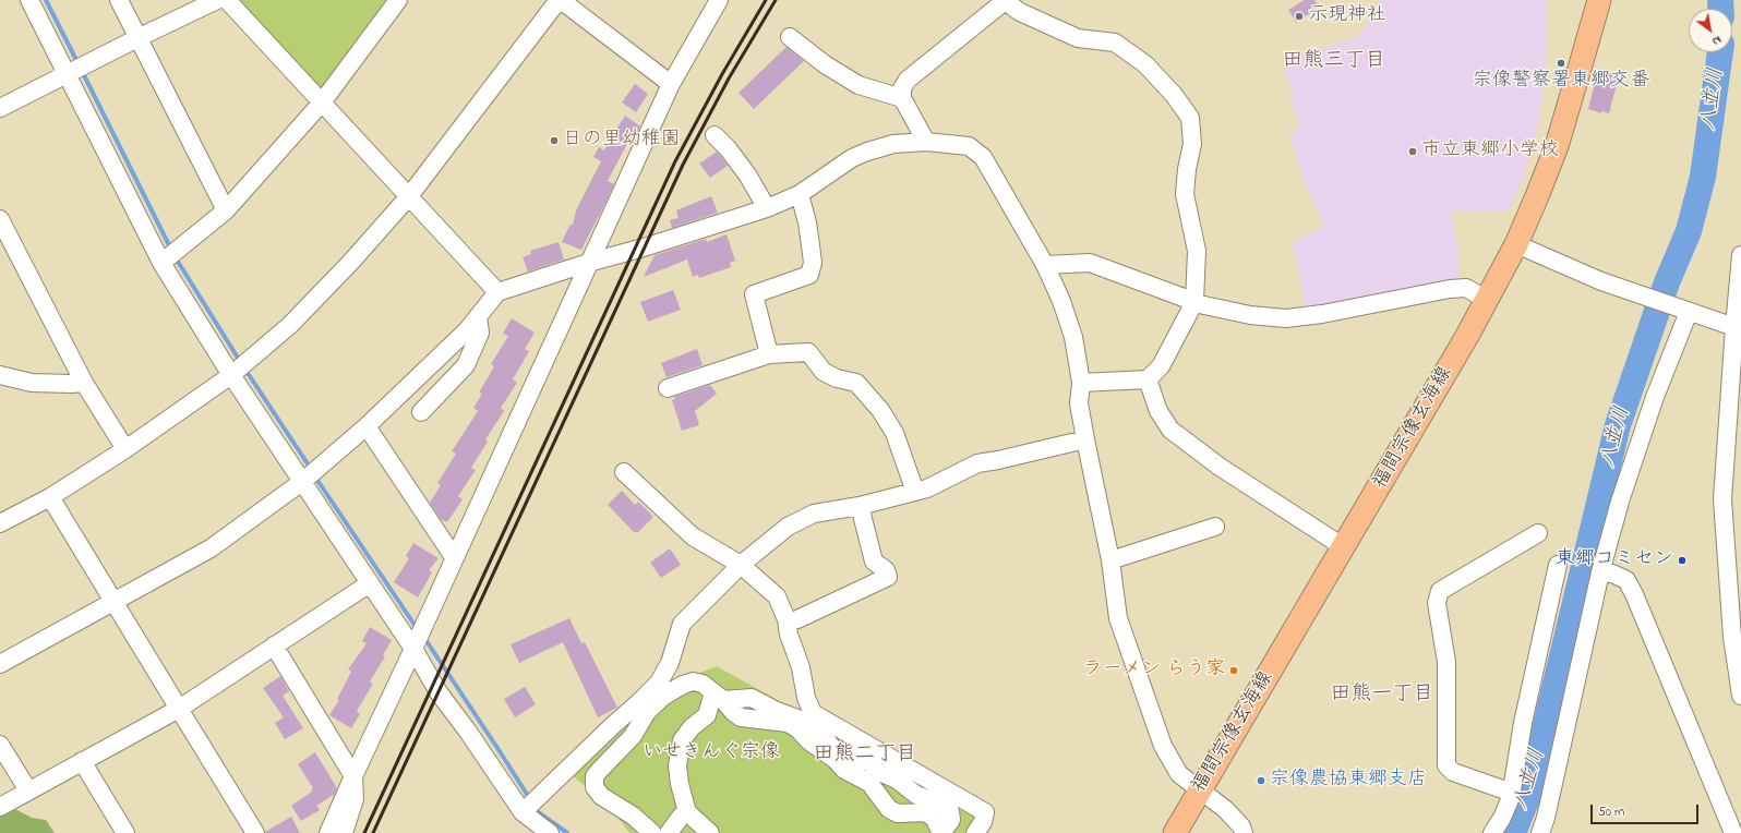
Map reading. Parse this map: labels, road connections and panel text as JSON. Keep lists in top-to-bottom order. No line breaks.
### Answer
{"streets":{"main road":["福間宗像玄海線"]},"districts":["田熊三丁目","田熊一丁目","田熊二丁目"],"water":["八並川"],"parks":["いせきんぐ宗像"],"places":["示現神社","宗像警察署東郷交番","日の里幼稚園","市立東郷小学校","東郷コミセン","ラーメン らう家","宗像農協東郷支店"],"scale_bar":"50 m","north":"bottom right"}
